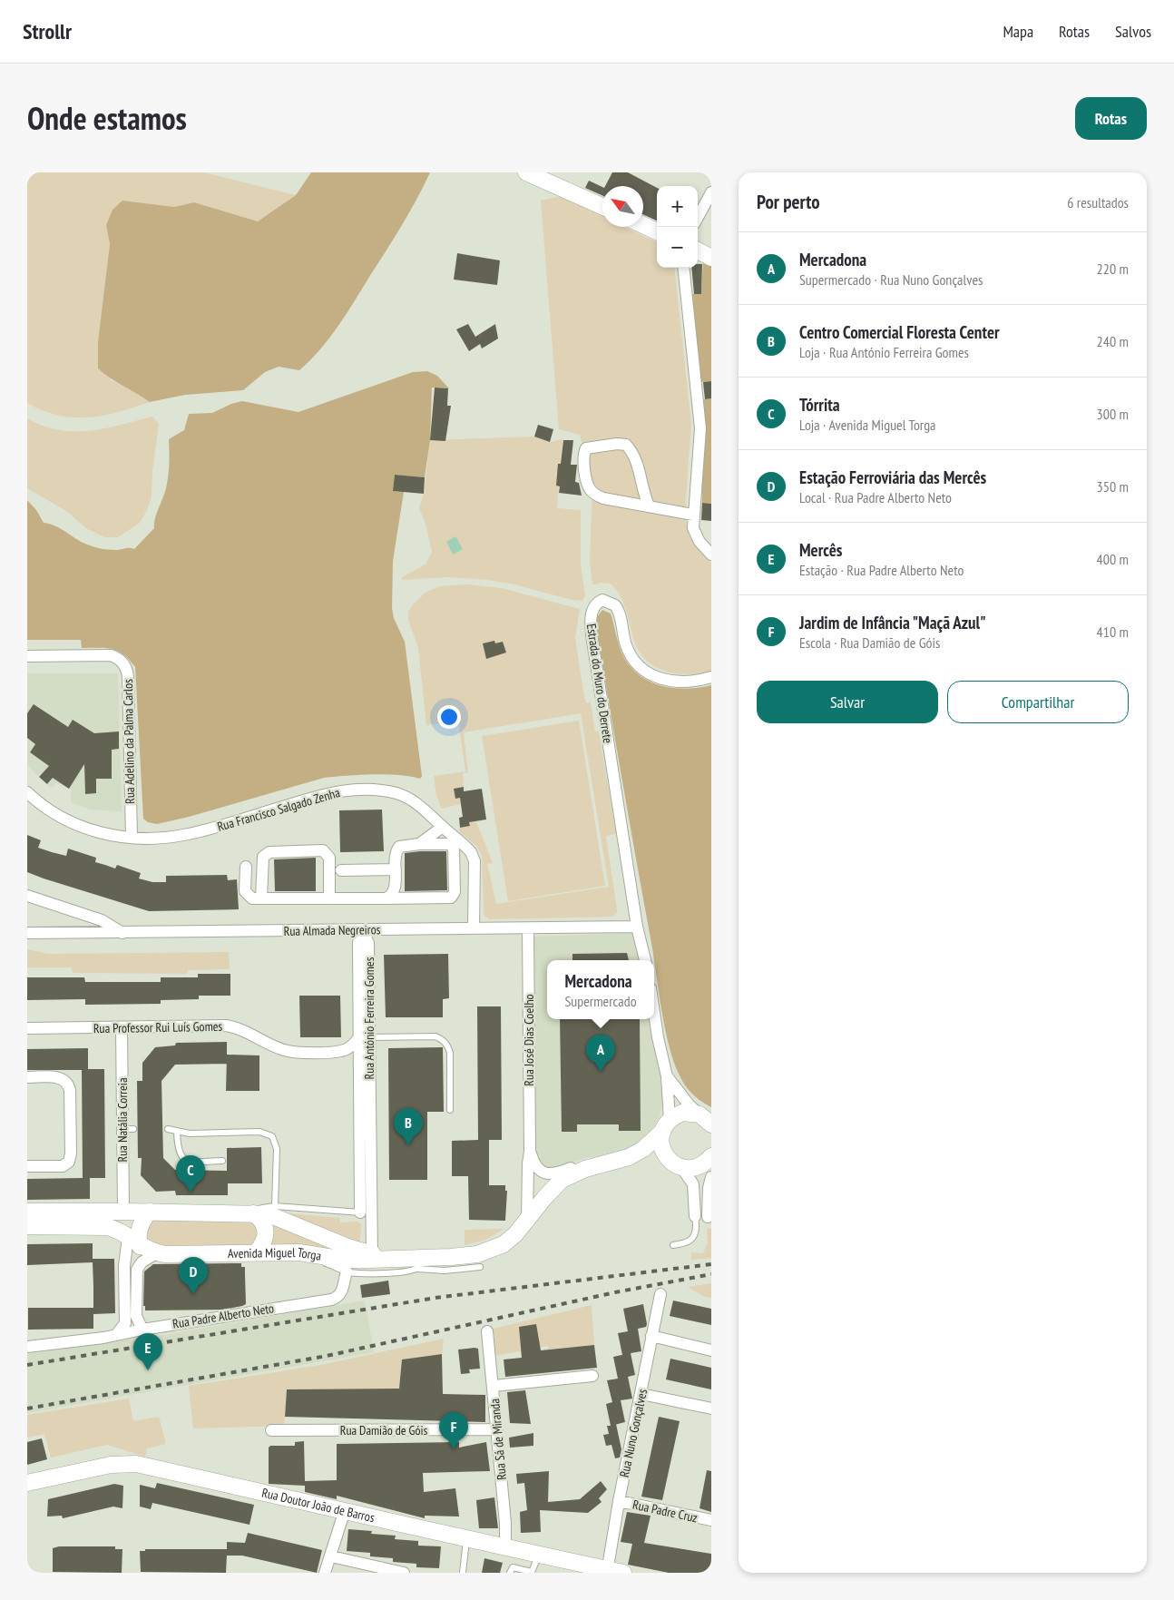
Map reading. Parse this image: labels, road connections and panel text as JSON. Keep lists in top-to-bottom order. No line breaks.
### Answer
{"streets":{"street":["Estrada do Muro do Derrete","Rua Adelino da Palma Carlos","Rua Francisco Salgado Zenha","Rua Almada Negreiros","Rua António Ferreira Gomes","Rua Professor Rui Luís Gomes","Rua José Dias Coelho","Rua Natália Correia","Avenida Miguel Torga","Rua Padre Alberto Neto","Rua Damião de Góis","Rua Nuno Gonçalves","Rua Sá de Miranda","Rua Doutor João de Barros","Rua Padre Cruz"]},"crossings":[["Estrada do Muro do Derrete","Rua Almada Negreiros"],["Rua Adelino da Palma Carlos","Rua Francisco Salgado Zenha"],["Rua Francisco Salgado Zenha","Rua Almada Negreiros"],["Rua Almada Negreiros","Rua António Ferreira Gomes"],["Rua Almada Negreiros","Rua José Dias Coelho"],["Rua António Ferreira Gomes","Rua Professor Rui Luís Gomes"],["Rua António Ferreira Gomes","Avenida Miguel Torga"],["Rua Professor Rui Luís Gomes","Rua Natália Correia"],["Rua José Dias Coelho","Avenida Miguel Torga"],["Rua Natália Correia","Avenida Miguel Torga"],["Rua Damião de Góis","Rua Sá de Miranda"],["Rua Nuno Gonçalves","Rua Doutor João de Barros"],["Rua Nuno Gonçalves","Rua Padre Cruz"],["Rua Sá de Miranda","Rua Doutor João de Barros"]],"north":"top left","page":{"header":"Strollr","nav":["Mapa","Rotas","Salvos"],"title":"Onde estamos","buttons":["Rotas",["Salvar","Compartilhar"]],"heading":["Por perto","6 resultados"],"map_buttons":["+","−"],"list":[{"mark":"A","name":"Mercadona","note":"Supermercado · Rua Nuno Gonçalves","value":"220 m"},{"mark":"B","name":"Centro Comercial Floresta Center","note":"Loja · Rua António Ferreira Gomes","value":"240 m"},{"mark":"C","name":"Tórrita","note":"Loja · Avenida Miguel Torga","value":"300 m"},{"mark":"D","name":"Estação Ferroviária das Mercês","note":"Local · Rua Padre Alberto Neto","value":"350 m"},{"mark":"E","name":"Mercês","note":"Estação · Rua Padre Alberto Neto","value":"400 m"},{"mark":"F","name":"Jardim de Infância \"Maçã Azul\"","note":"Escola · Rua Damião de Góis","value":"410 m"}],"popup":["Mercadona","Supermercado"],"pins":["A","B","C","D","E","F"]}}
